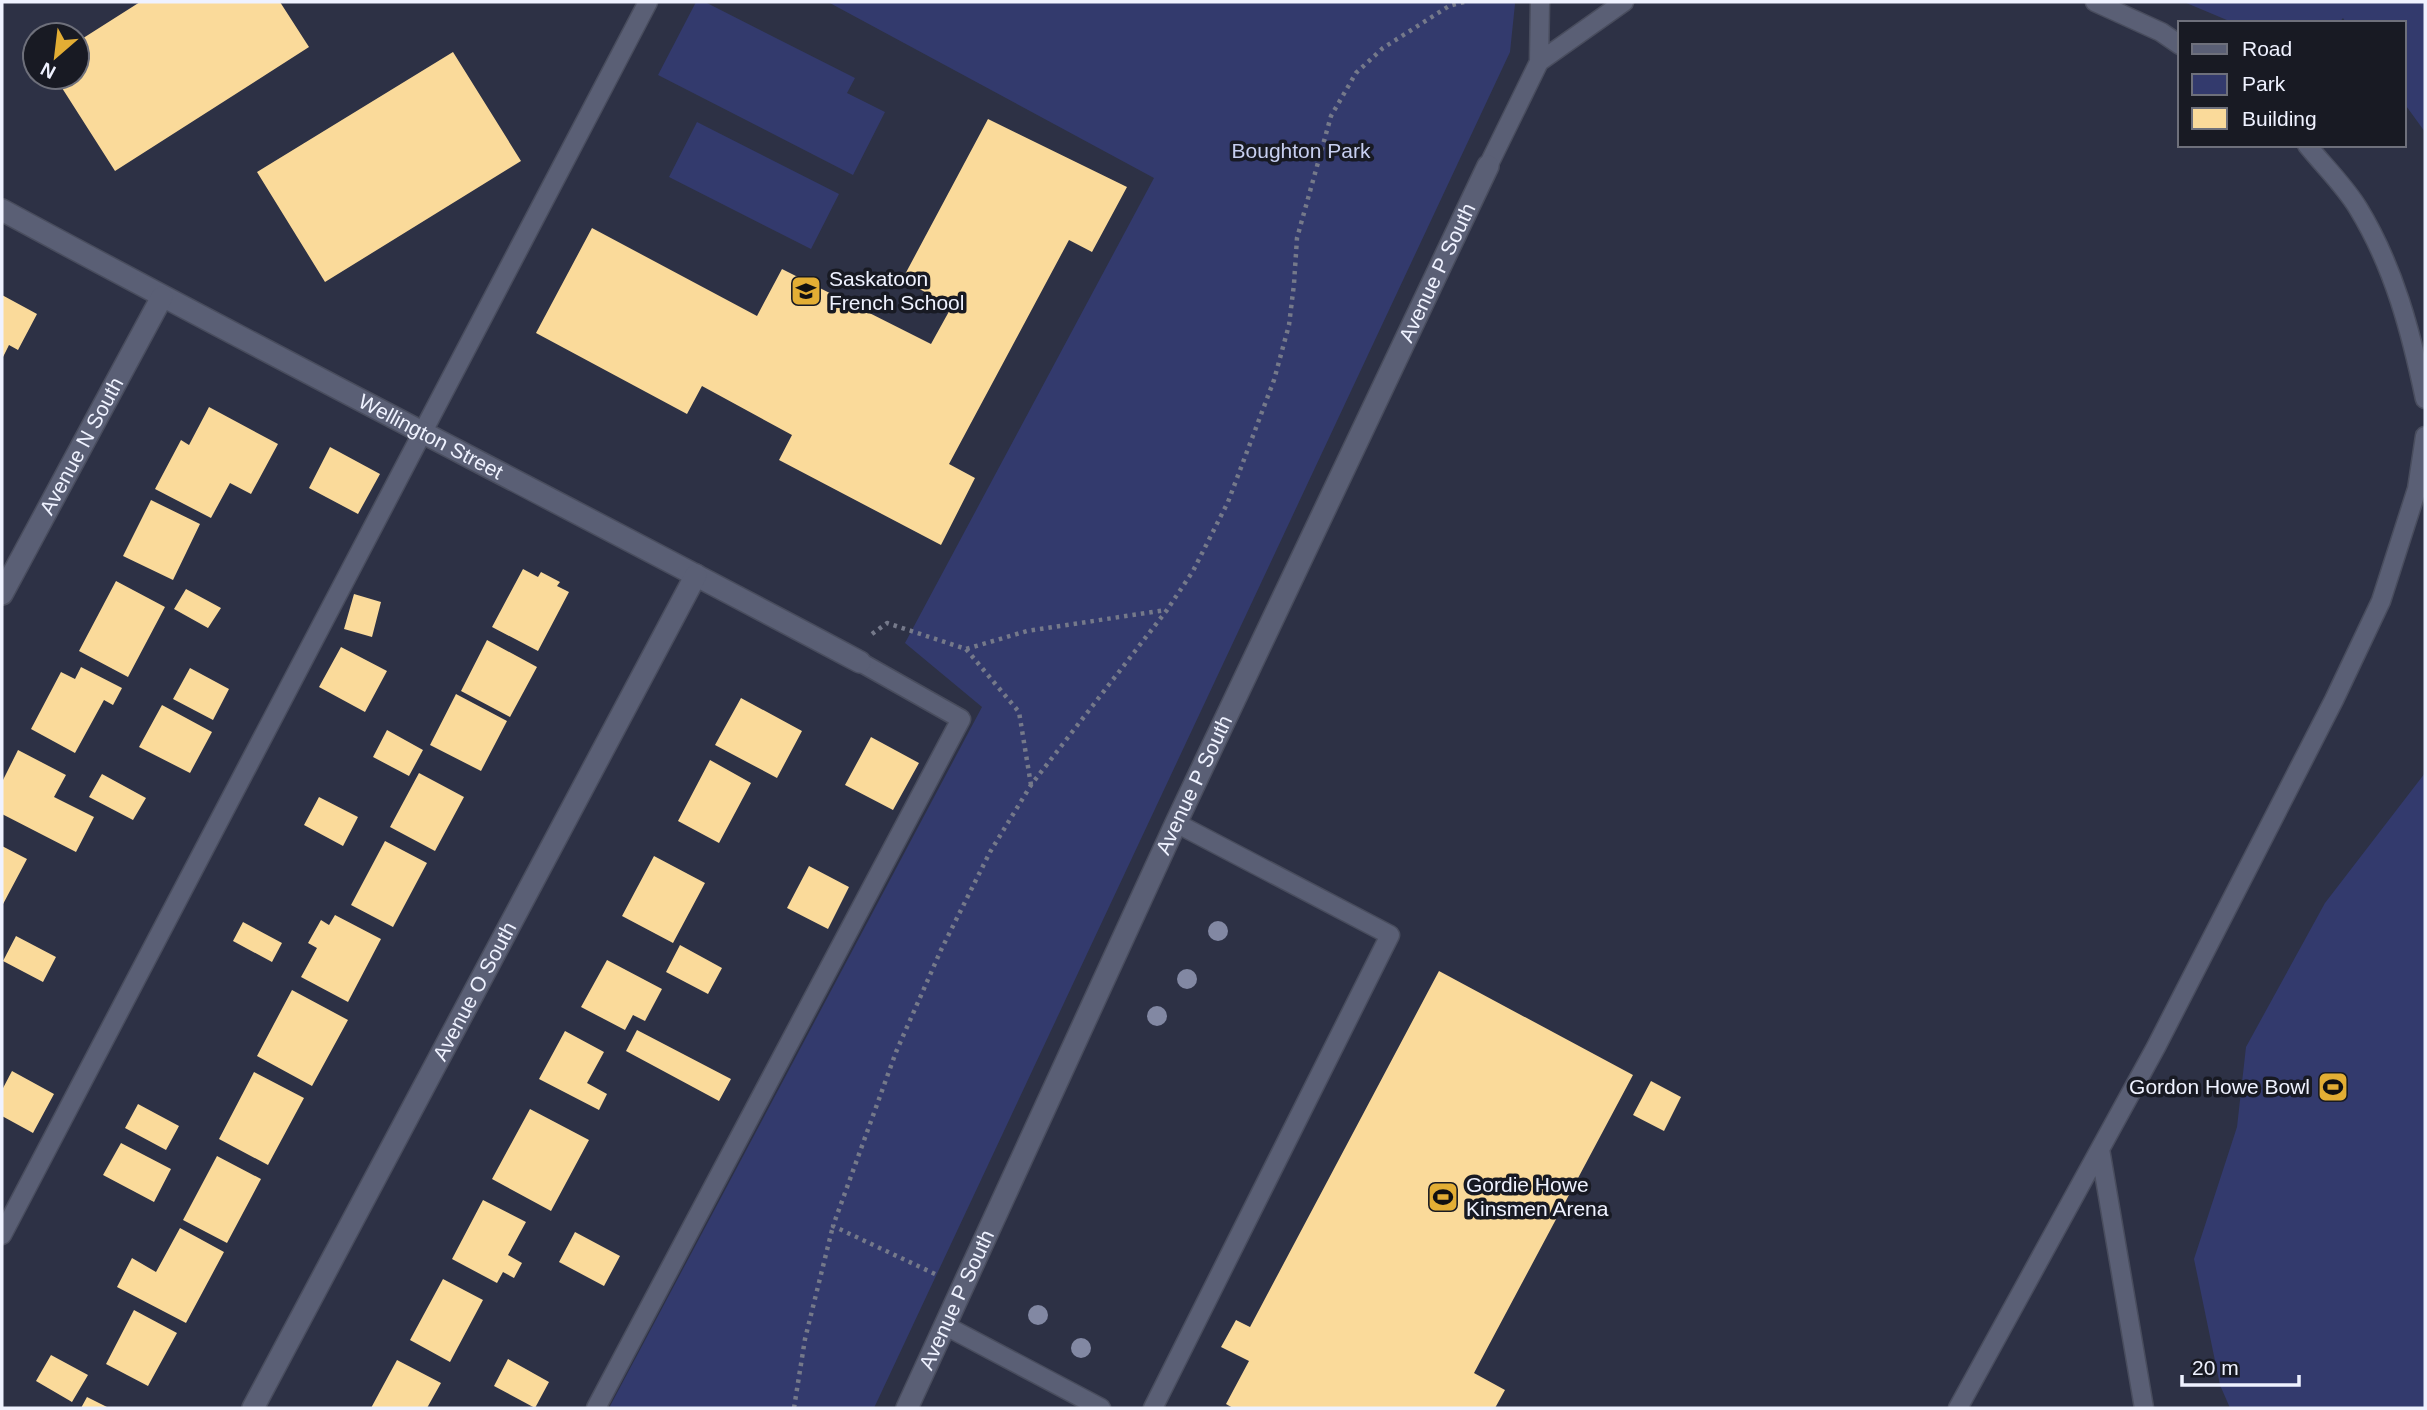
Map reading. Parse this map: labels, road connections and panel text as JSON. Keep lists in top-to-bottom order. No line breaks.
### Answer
{"streets":{"street":["Avenue P South","Wellington Street","Avenue N South","Avenue O South"]},"crossings":[["Wellington Street","Avenue N South"],["Wellington Street","Avenue O South"]],"parks":["Boughton Park"],"places":{"school or university":["Saskatoon French School"],"sports":["Gordon Howe Bowl","Gordie Howe Kinsmen Arena"]},"legend":["Road","Park","Building"],"scale_bar":"20 m","north":"bottom left"}
